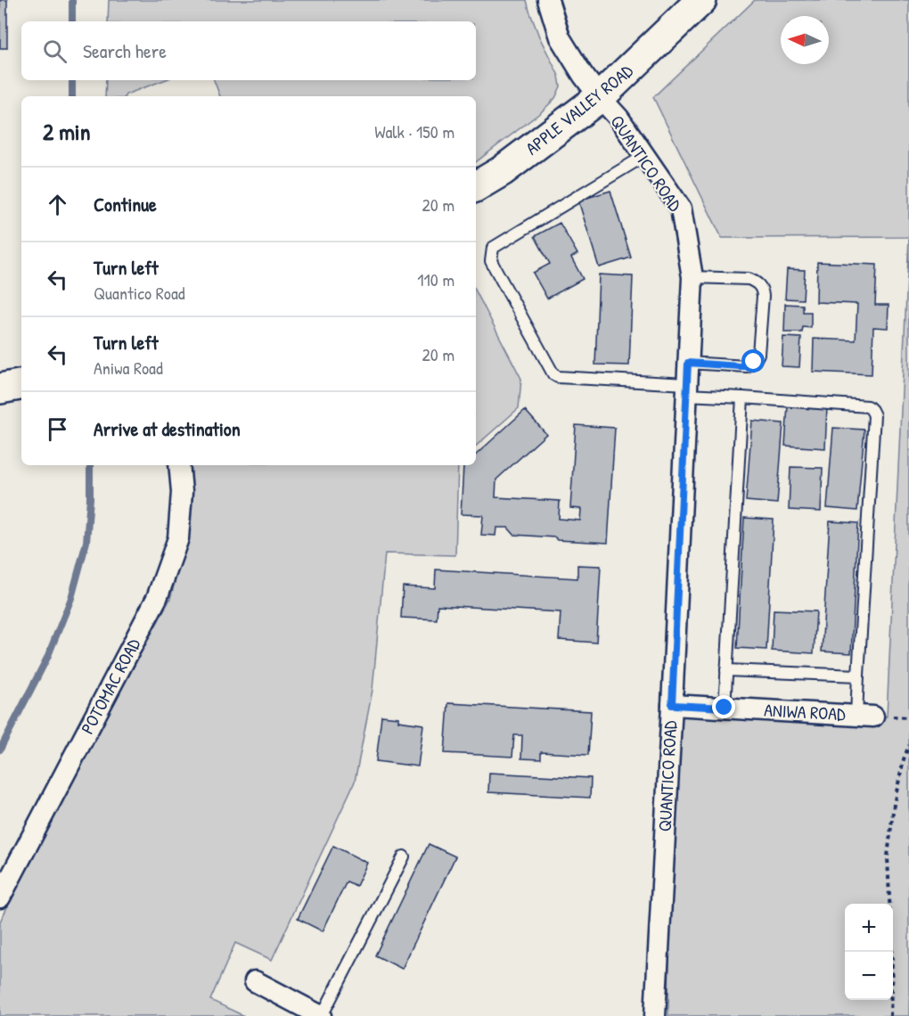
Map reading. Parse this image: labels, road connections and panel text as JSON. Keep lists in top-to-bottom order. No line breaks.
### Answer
{"streets":{"main road":["APPLE VALLEY ROAD"],"street":["QUANTICO ROAD","POTOMAC ROAD","ANIWA ROAD"]},"crossings":[["APPLE VALLEY ROAD","QUANTICO ROAD"],["QUANTICO ROAD","ANIWA ROAD"]],"north":"left","page":{"search":"Search here","heading":["2 min","Walk · 150 m"],"list":[["Continue","20 m"],["Turn left","Quantico Road","110 m"],["Turn left","Aniwa Road","20 m"],"Arrive at destination"],"map_buttons":["+","−"]}}
